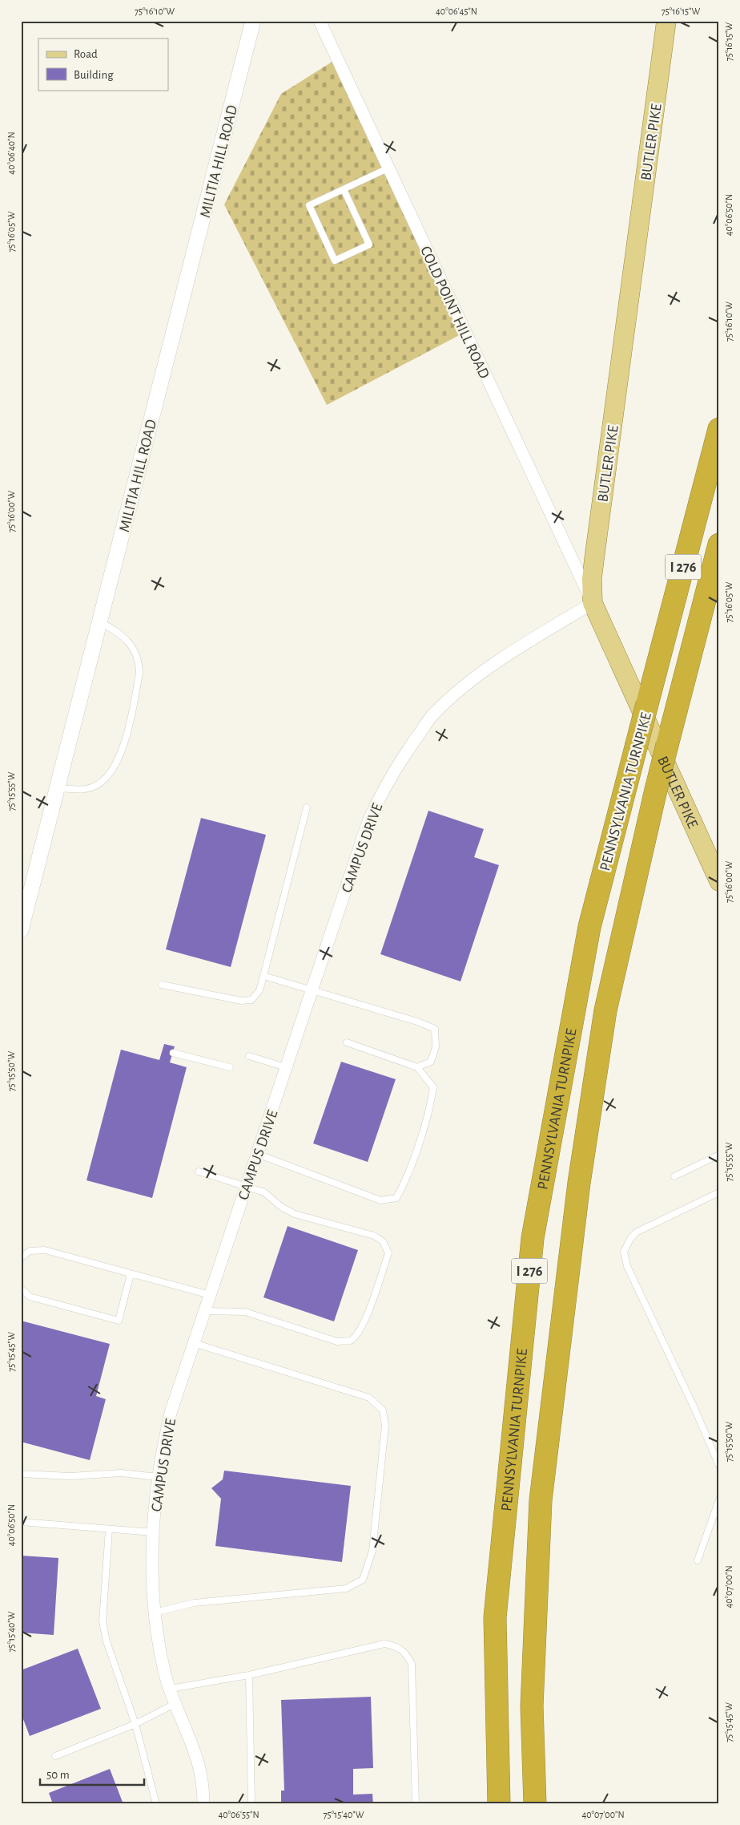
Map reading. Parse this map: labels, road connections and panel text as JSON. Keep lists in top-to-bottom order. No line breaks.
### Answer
{"streets":{"highway":["I 276","PENNSYLVANIA TURNPIKE"],"main road":["BUTLER PIKE"],"street":["MILITIA HILL ROAD","COLD POINT HILL ROAD","CAMPUS DRIVE"]},"crossings":[["BUTLER PIKE","COLD POINT HILL ROAD"],["BUTLER PIKE","CAMPUS DRIVE"],["COLD POINT HILL ROAD","CAMPUS DRIVE"]],"legend":["Road","Building"],"scale_bar":"50 m","coordinates":["75°16'10\"W","40°06'45\"N","75°16'15\"W","40°06'40\"N","40°06'50\"N","75°16'05\"W","75°16'00\"W","75°15'55\"W","75°15'50\"W","75°15'45\"W","40°07'00\"N","75°15'40\"W","40°06'55\"N"]}
